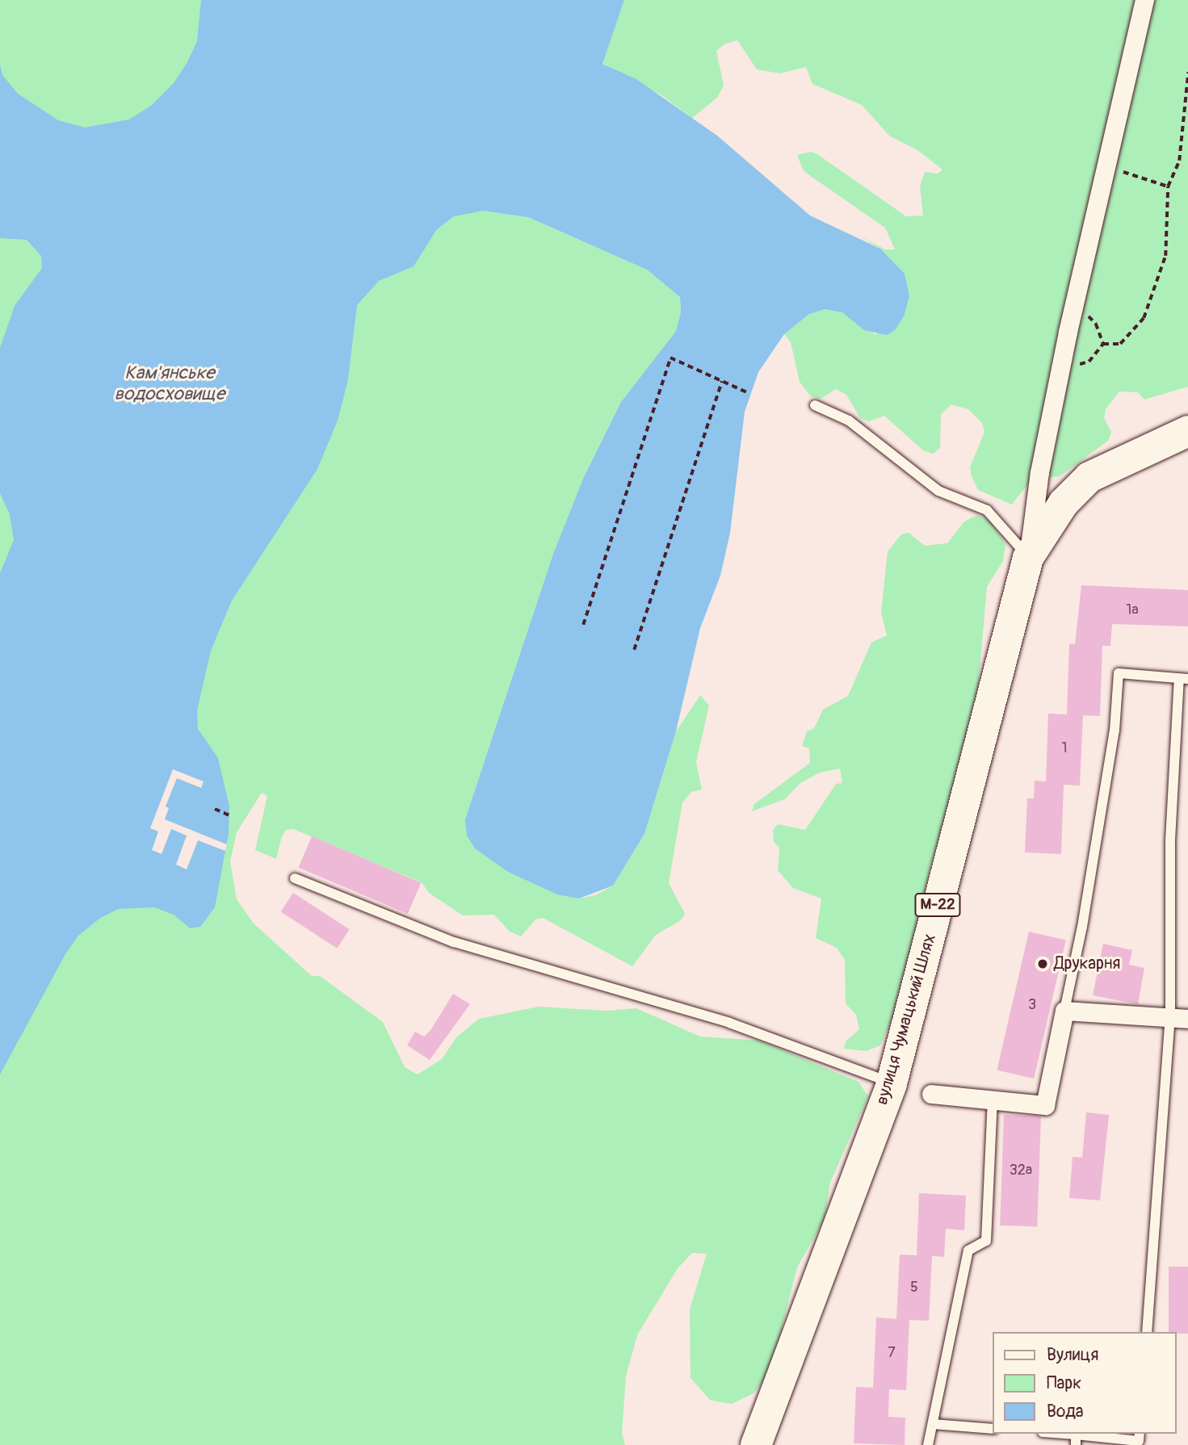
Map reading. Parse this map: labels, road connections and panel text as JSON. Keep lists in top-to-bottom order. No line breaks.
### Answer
{"streets":{"highway":["М-22","вулиця Чумацький Шлях"]},"water":["Кам'янське водосховище"],"places":["Друкарня"],"house_numbers":["1а","1","3","32а","5","7"],"legend":["Вулиця","Парк","Вода"]}
